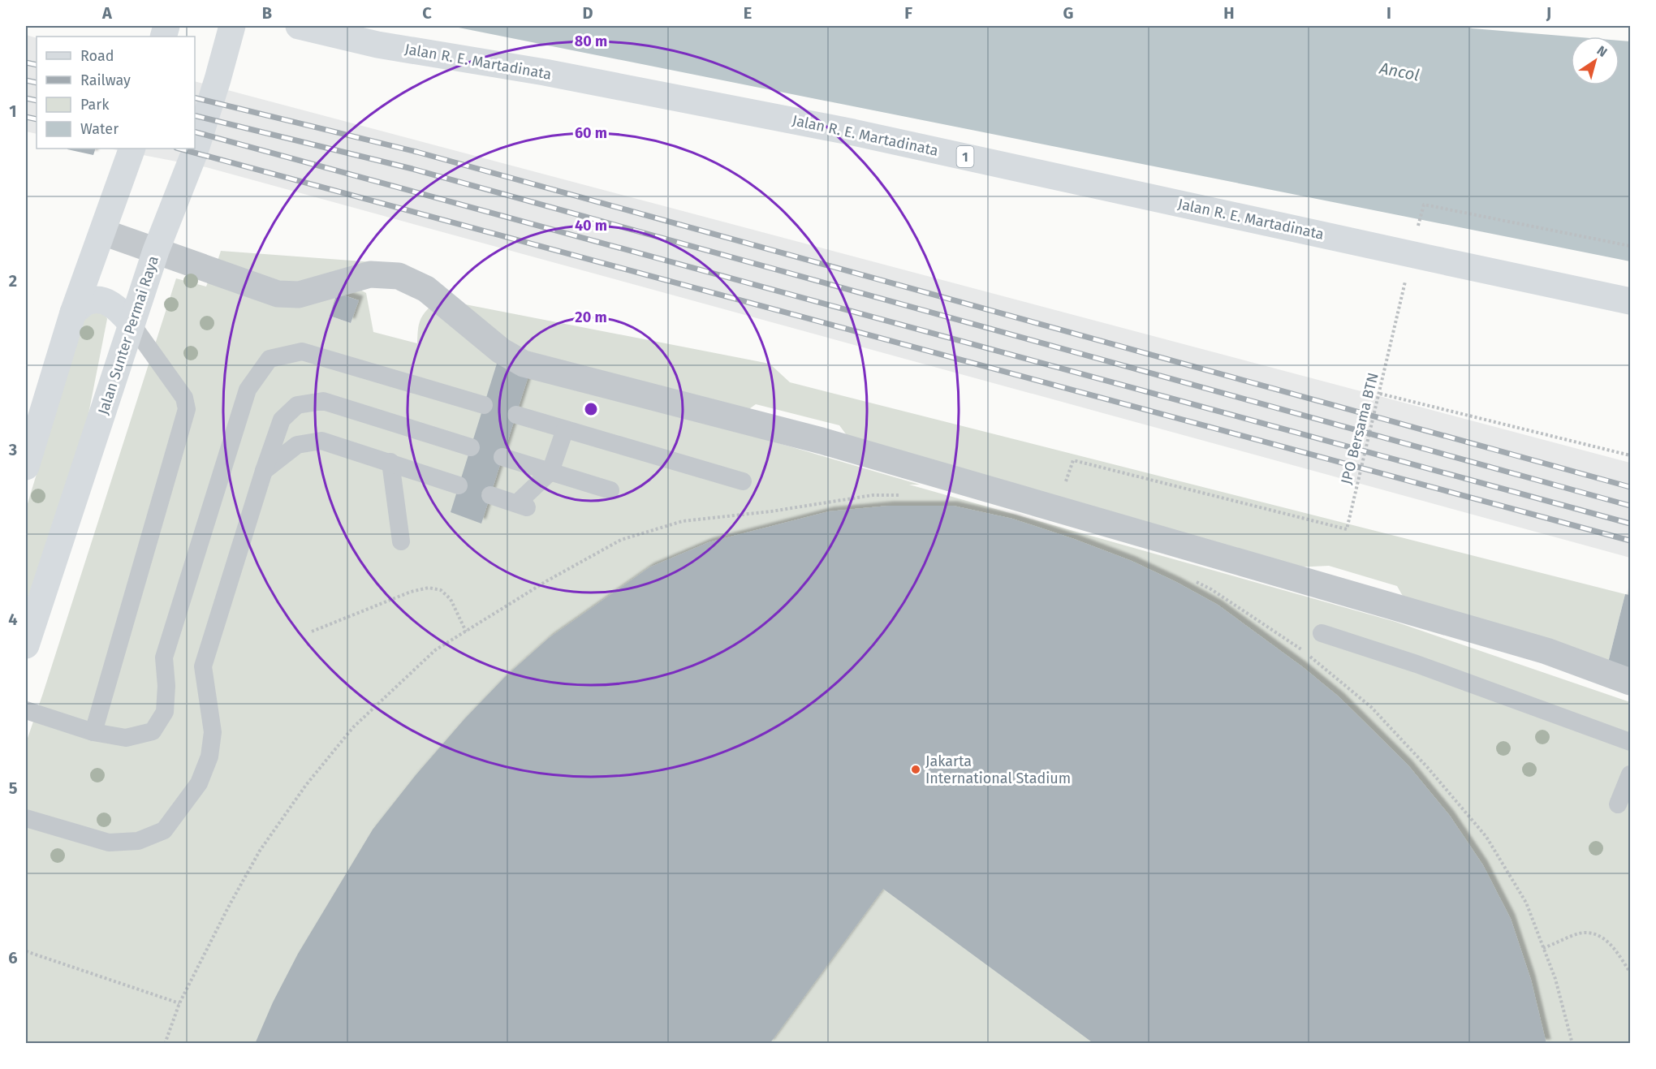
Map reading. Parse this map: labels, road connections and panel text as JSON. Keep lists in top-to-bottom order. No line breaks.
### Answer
{"streets":{"main road":["Jalan R. E. Martadinata","1","Jalan Sunter Permai Raya"],"path":["JPO Bersama BTN"]},"water":["Ancol"],"places":["Jakarta International Stadium"],"legend":["Road","Railway","Park","Water"],"north":"top right","grid":{"columns":["A","B","C","D","E","F","G","H","I","J"],"rows":["1","2","3","4","5","6"]},"rings":["80 m","60 m","40 m","20 m"]}
